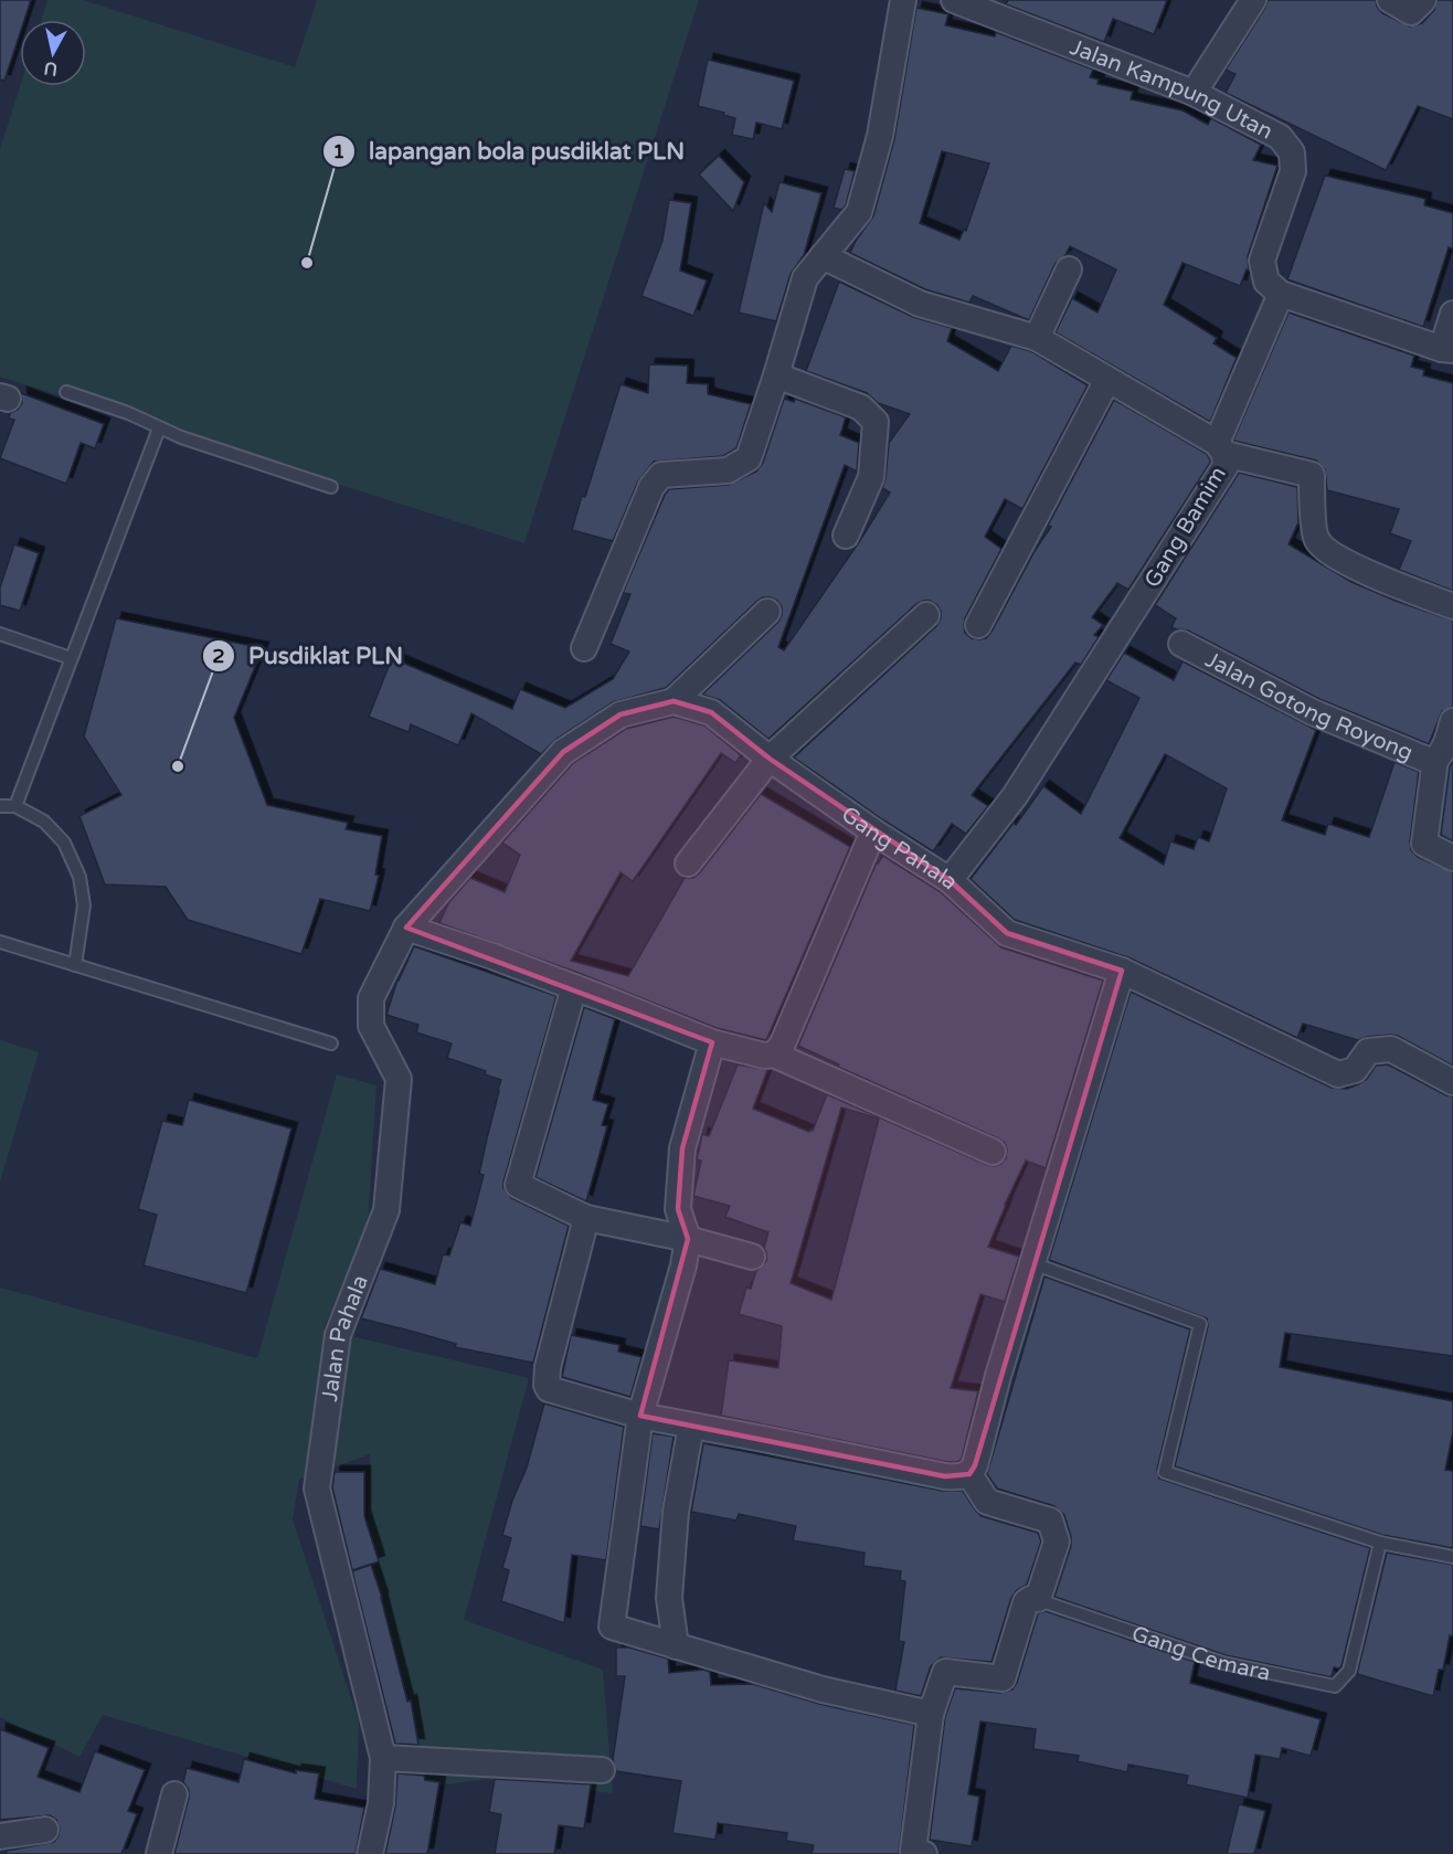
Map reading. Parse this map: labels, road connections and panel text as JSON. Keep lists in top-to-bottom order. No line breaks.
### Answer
{"streets":{"street":["Jalan Kampung Utan","Gang Bamim","Jalan Gotong Royong","Gang Pahala","Jalan Pahala"],"lane":["Gang Cemara"]},"crossings":[["Jalan Kampung Utan","Gang Bamim"],["Gang Bamim","Gang Pahala"]],"places":["lapangan bola pusdiklat PLN","Pusdiklat PLN"],"north":"bottom"}
